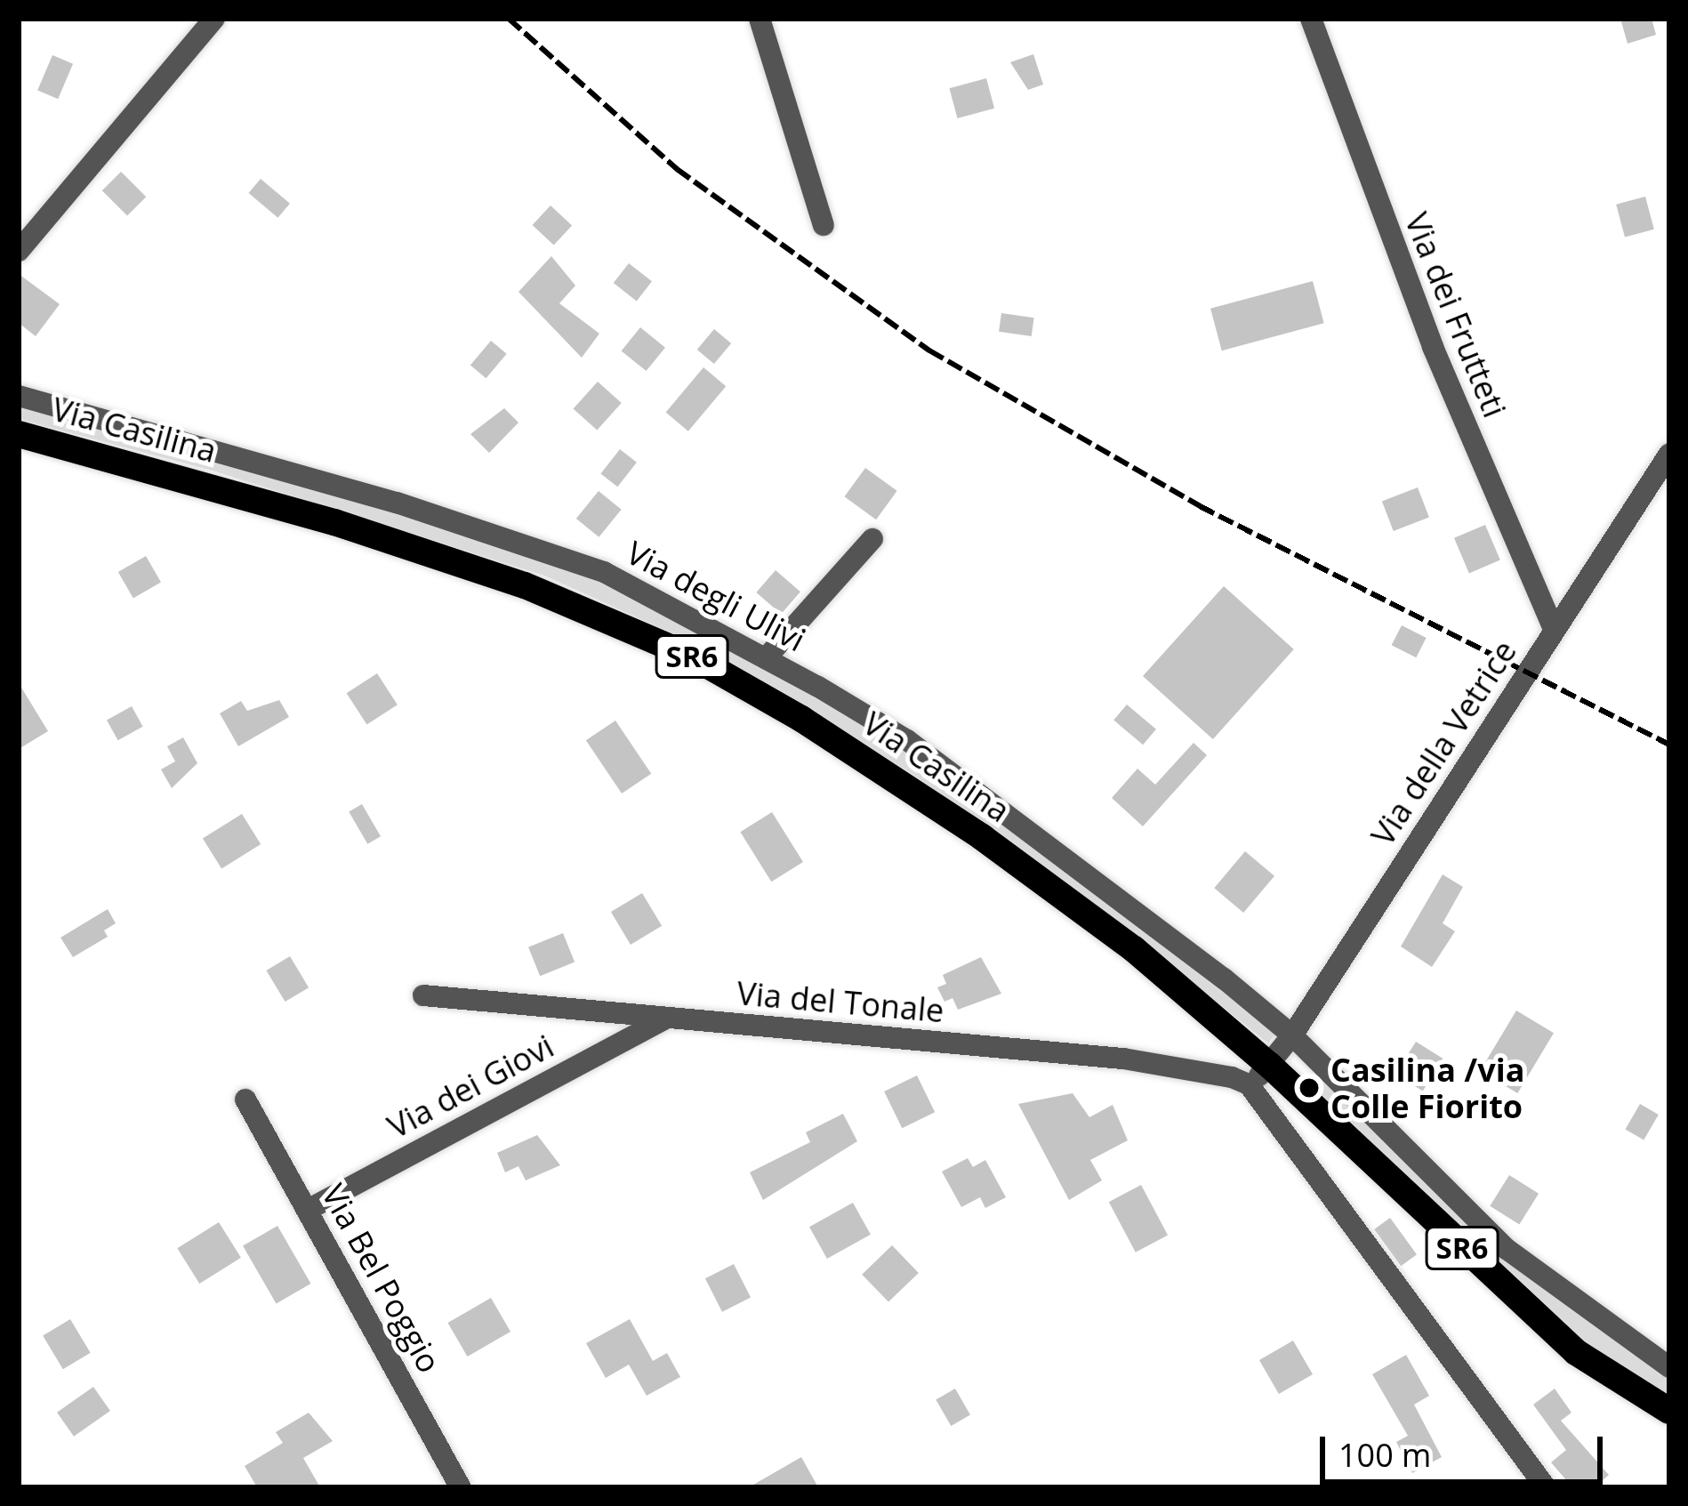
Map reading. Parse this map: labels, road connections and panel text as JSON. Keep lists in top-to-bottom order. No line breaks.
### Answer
{"streets":{"main road":["Via Casilina","SR6"],"street":["Via dei Frutteti","Via degli Ulivi","Via della Vetrice","Via del Tonale","Via dei Giovi","Via Bel Poggio"]},"crossings":[["Via dei Frutteti","Via della Vetrice"],["Via Casilina","Via della Vetrice"],["Via degli Ulivi","Via della Vetrice"],["Via della Vetrice","Via del Tonale"],["Via del Tonale","Via dei Giovi"],["Via dei Giovi","Via Bel Poggio"]],"places":["Casilina /via Colle Fiorito"],"scale_bar":"100 m"}
